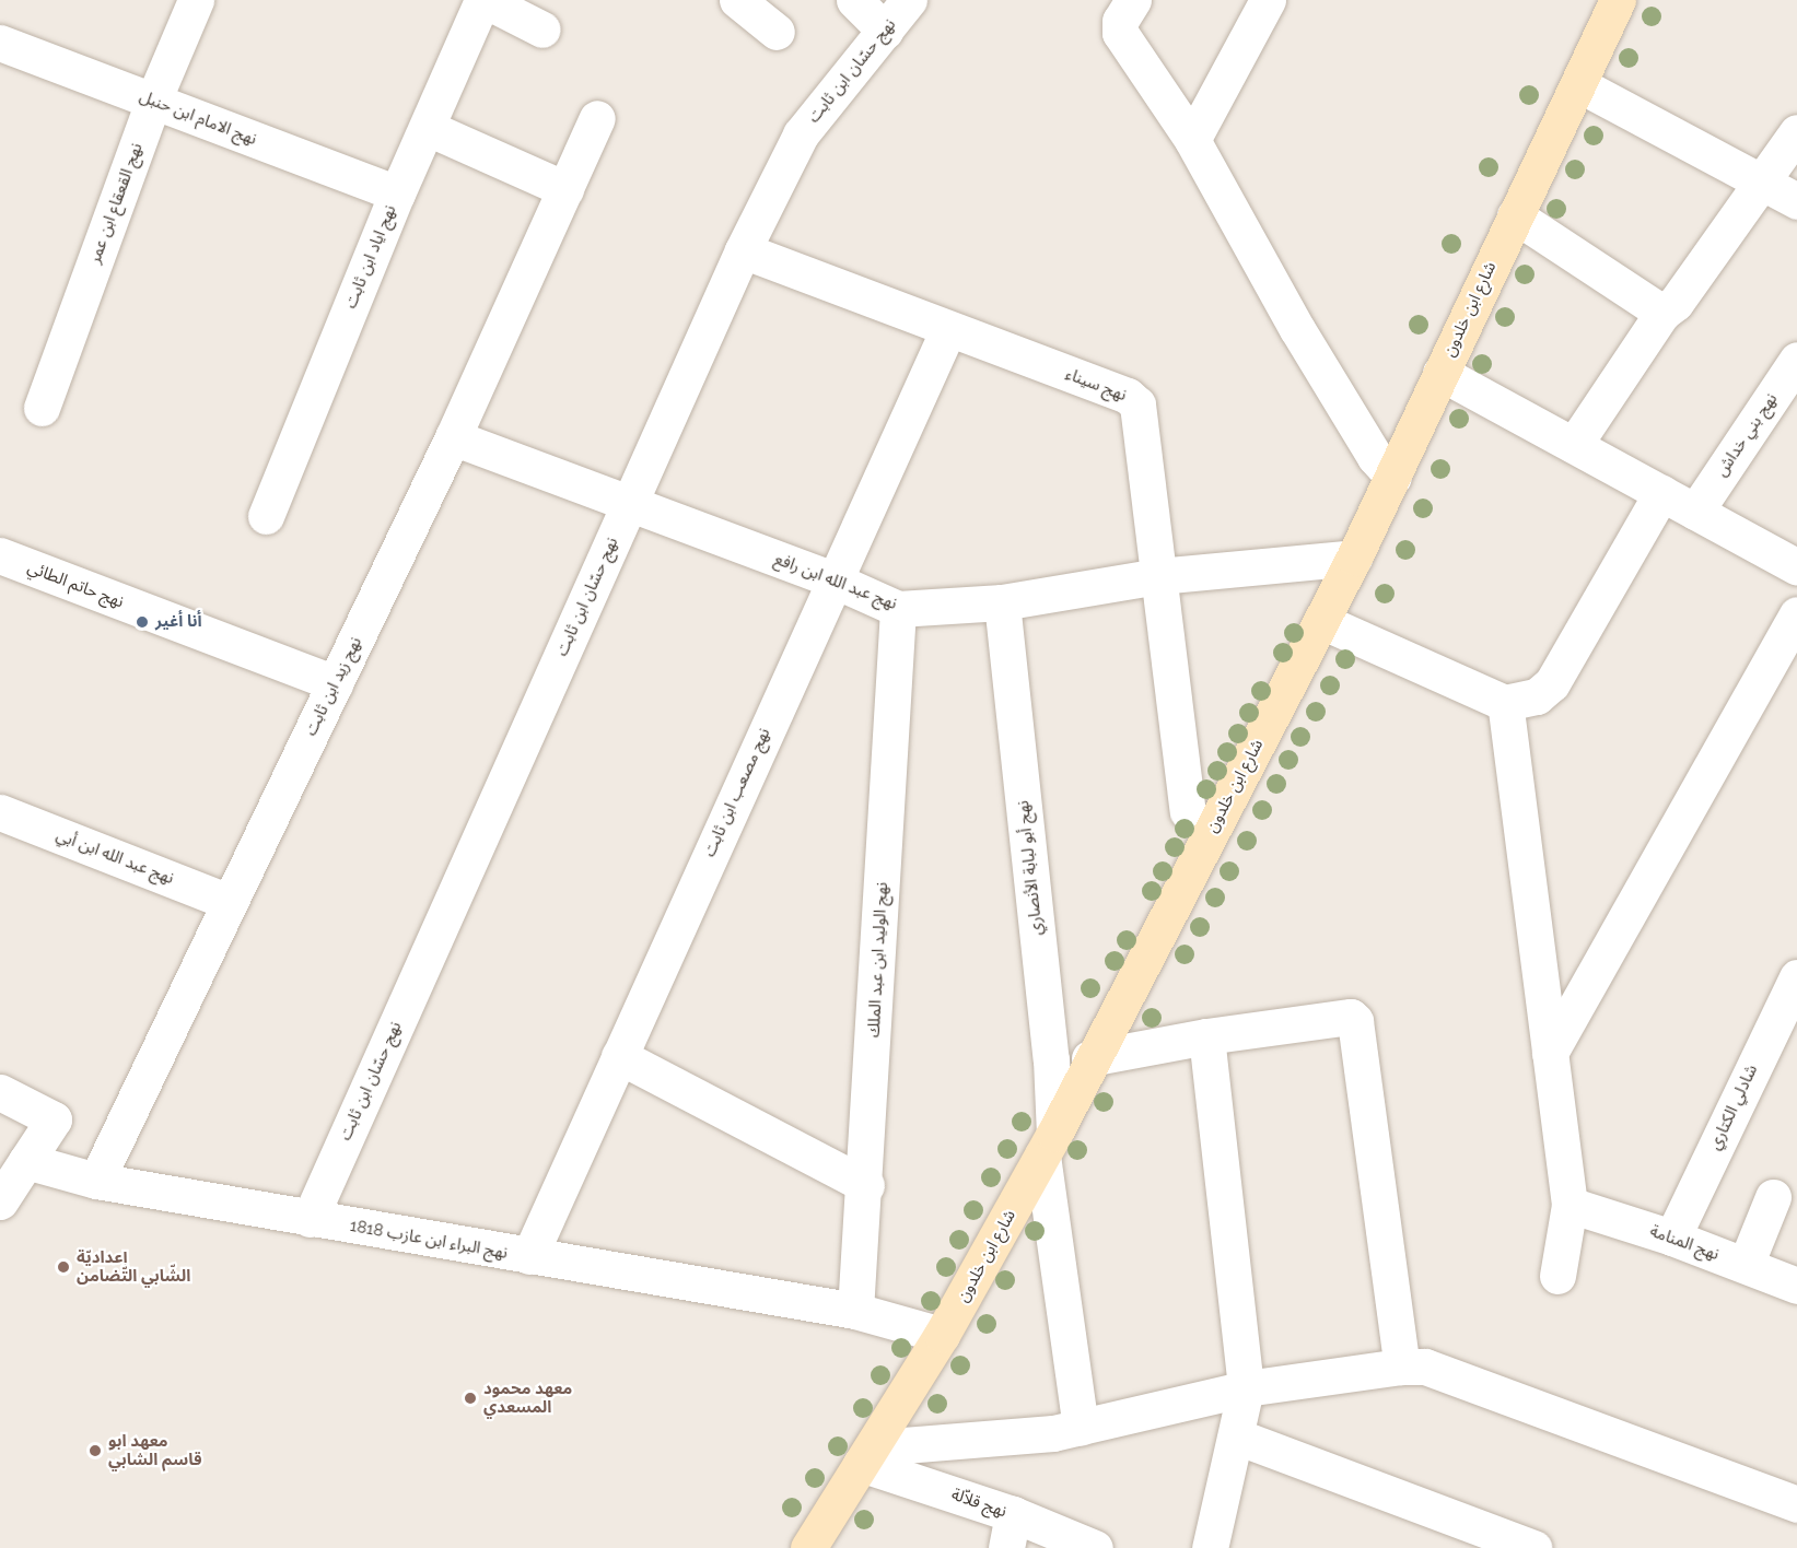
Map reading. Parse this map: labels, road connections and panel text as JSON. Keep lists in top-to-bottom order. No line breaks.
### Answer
{"streets":{"street":["نهج حسّان ابن ثابت","نهج الامام ابن حنبل","نهج القعقاع ابن عمر","نهج اياد ابن ثابت","شارع ابن خلدون","نهج سيناء","نهج بني خداش","نهج عبد الله ابن رافع","نهج حاتم الطائي","نهج زيد ابن ثابت","نهج مصعب ابن ثابت","نهج عبد الله ابن أبي","نهج أبو لبابة الأنصاري","نهج الوليد ابن عبد الملك","شادلي الكتاري","نهج البراء ابن عازب 1818","نهج المنامة","نهج قلاّلة"]},"crossings":[["نهج حسّان ابن ثابت","نهج سيناء"],["نهج حسّان ابن ثابت","نهج عبد الله ابن رافع"],["نهج حسّان ابن ثابت","نهج البراء ابن عازب 1818"],["نهج الامام ابن حنبل","نهج القعقاع ابن عمر"],["نهج الامام ابن حنبل","نهج اياد ابن ثابت"],["شارع ابن خلدون","نهج عبد الله ابن رافع"],["شارع ابن خلدون","نهج أبو لبابة الأنصاري"],["شارع ابن خلدون","نهج البراء ابن عازب 1818"],["شارع ابن خلدون","نهج قلاّلة"],["نهج سيناء","نهج عبد الله ابن رافع"],["نهج سيناء","نهج مصعب ابن ثابت"],["نهج عبد الله ابن رافع","نهج زيد ابن ثابت"],["نهج عبد الله ابن رافع","نهج مصعب ابن ثابت"],["نهج عبد الله ابن رافع","نهج أبو لبابة الأنصاري"],["نهج عبد الله ابن رافع","نهج الوليد ابن عبد الملك"],["نهج حاتم الطائي","نهج زيد ابن ثابت"],["نهج زيد ابن ثابت","نهج عبد الله ابن أبي"],["نهج زيد ابن ثابت","نهج البراء ابن عازب 1818"],["نهج مصعب ابن ثابت","نهج البراء ابن عازب 1818"],["نهج الوليد ابن عبد الملك","نهج البراء ابن عازب 1818"],["شادلي الكتاري","نهج المنامة"]],"places":["أنا أغير","إعداديّة الشّابي التّضامن","معهد محمود المسعدي","معهد ابو قاسم الشابي"]}
